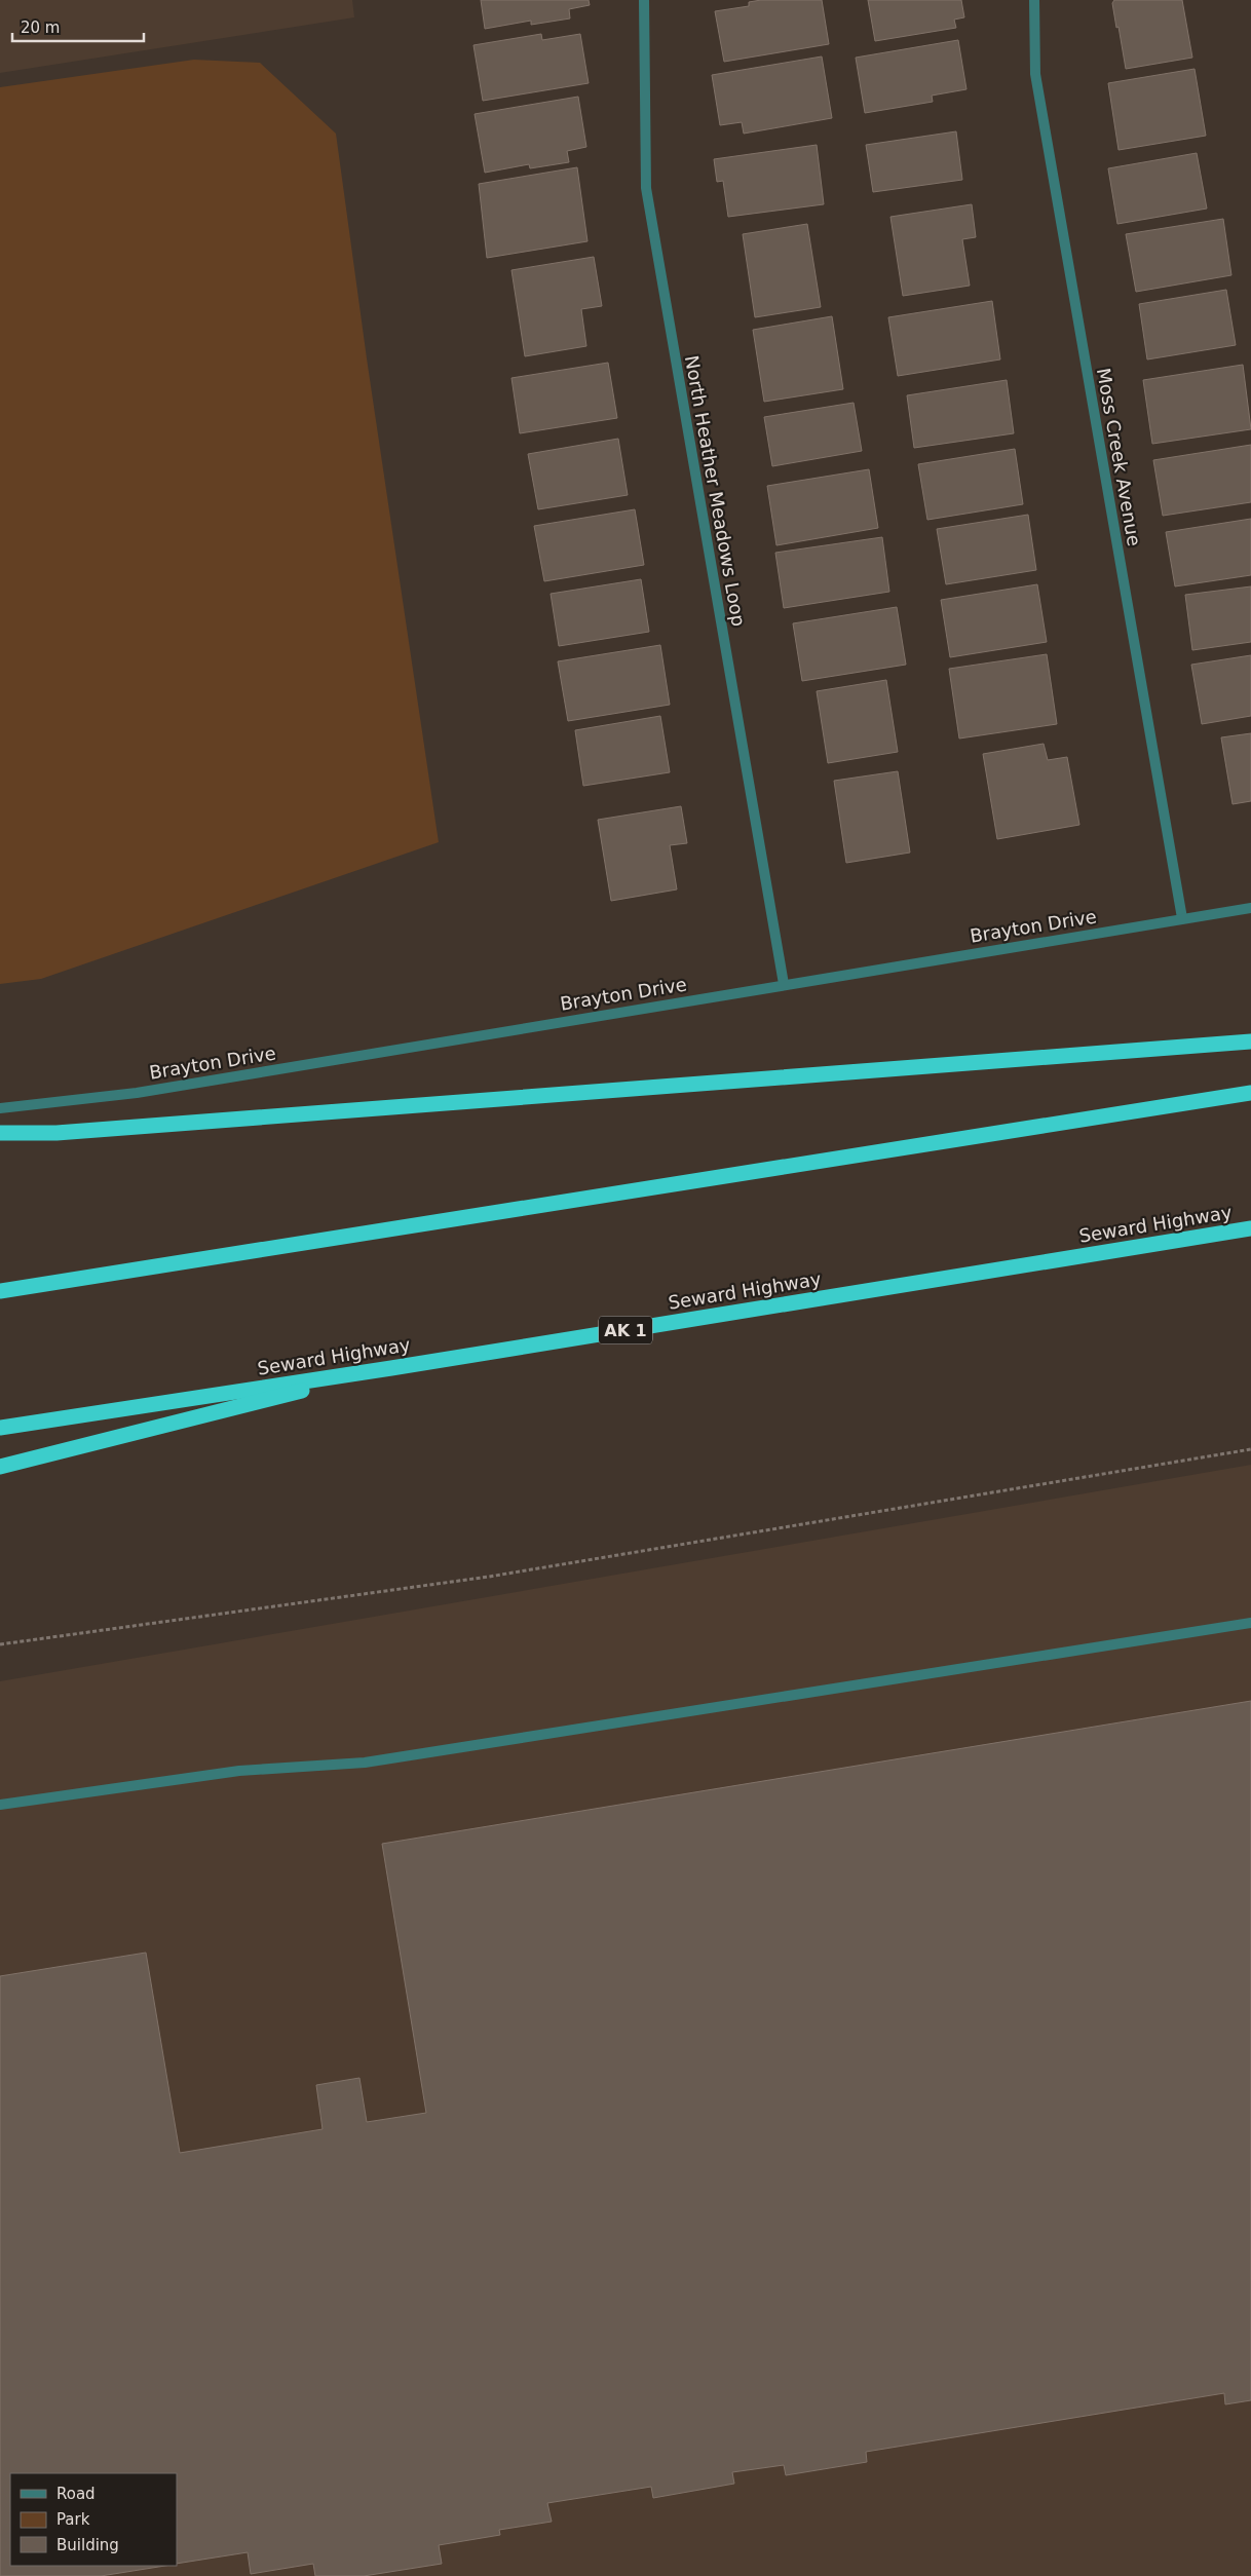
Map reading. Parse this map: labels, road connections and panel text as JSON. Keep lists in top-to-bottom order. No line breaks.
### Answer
{"streets":{"highway":["Seward Highway","AK 1"],"street":["Moss Creek Avenue","North Heather Meadows Loop","Brayton Drive"]},"crossings":[["Moss Creek Avenue","Brayton Drive"],["North Heather Meadows Loop","Brayton Drive"]],"legend":["Road","Park","Building"],"scale_bar":"20 m"}
